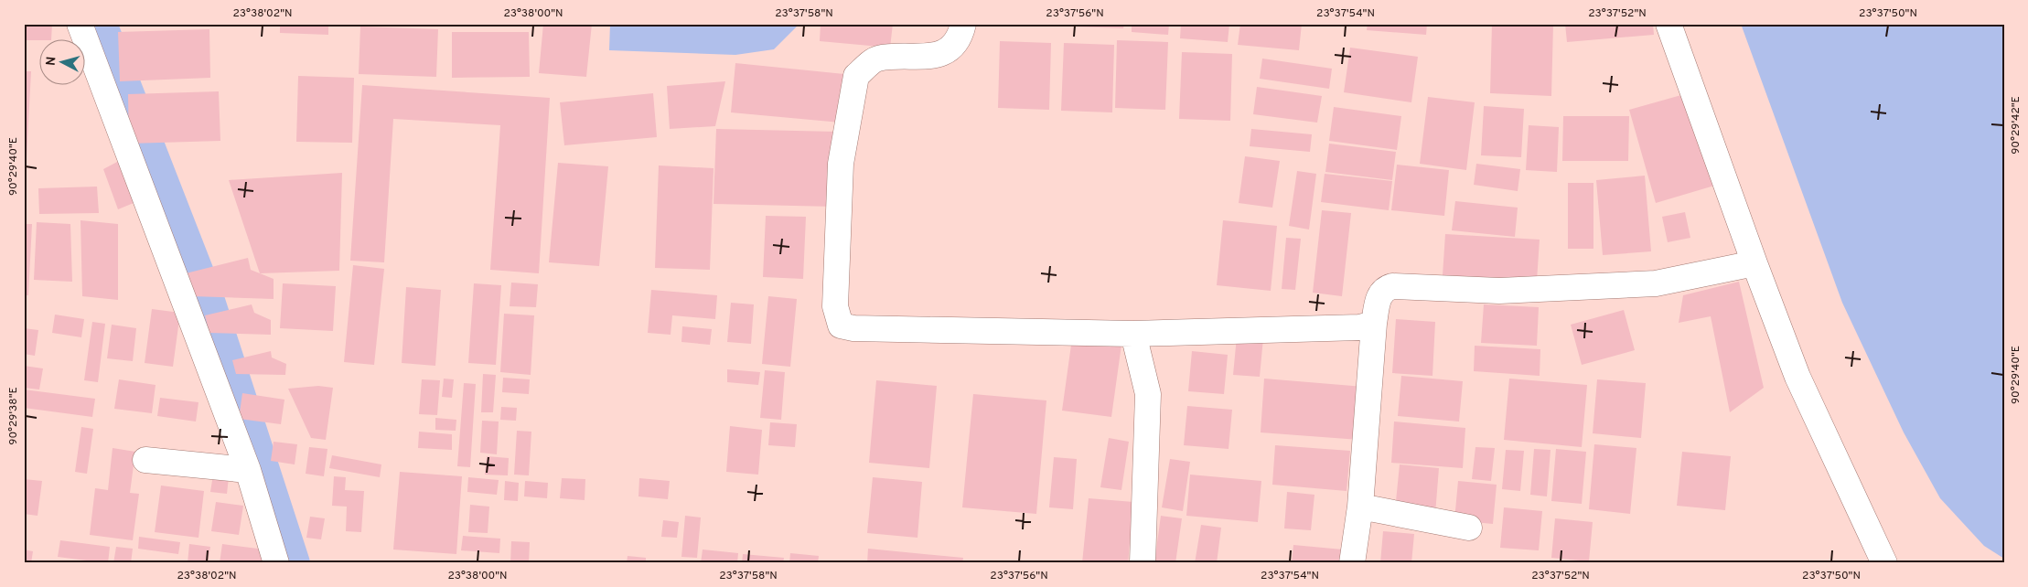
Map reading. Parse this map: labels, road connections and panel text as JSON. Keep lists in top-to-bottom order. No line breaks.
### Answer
{"north":"left","coordinates":["23°38'02\"N","23°38'00\"N","23°37'58\"N","23°37'56\"N","23°37'54\"N","23°37'52\"N","23°37'50\"N","90°29'42\"E","90°29'40\"E","90°29'38\"E"]}
